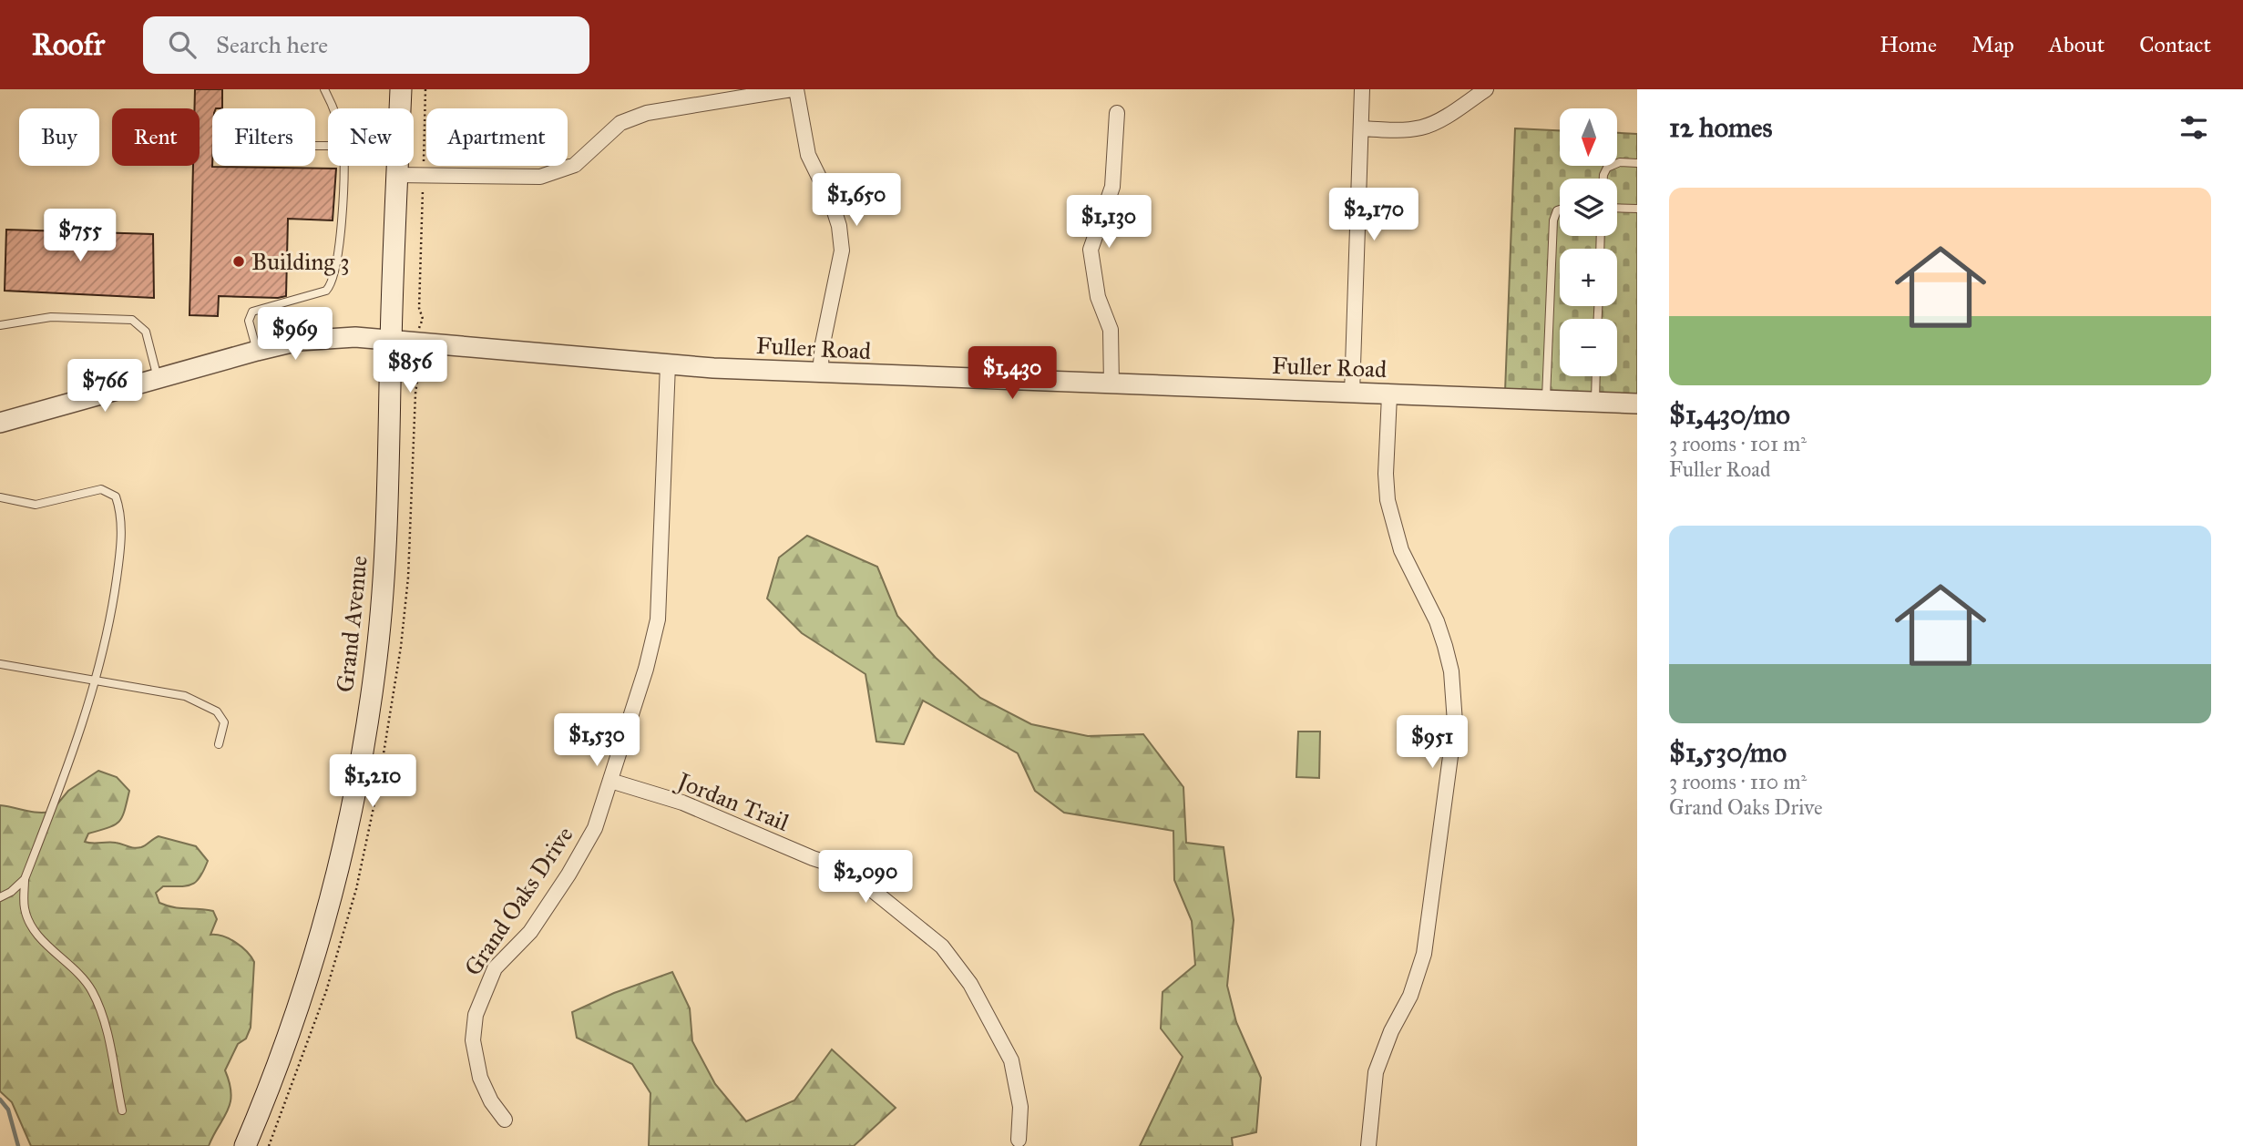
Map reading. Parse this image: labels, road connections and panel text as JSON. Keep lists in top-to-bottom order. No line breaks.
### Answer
{"streets":{"main road":["Grand Avenue"],"street":["Fuller Road","Jordan Trail","Grand Oaks Drive"]},"crossings":[["Fuller Road","Grand Avenue"],["Fuller Road","Grand Oaks Drive"],["Jordan Trail","Grand Oaks Drive"]],"places":["Building 3"],"north":"bottom","page":{"header":"Roofr","search":"Search here","nav":["Home","Map","About","Contact"],"heading":"12 homes","map_buttons":["+","−"],"chip":["Buy","Rent","Filters","New","Apartment"],"list":[{"name":"$1,430/mo","note":"3 rooms · 101 m² · Fuller Road"},{"name":"$1,530/mo","note":"3 rooms · 110 m² · Grand Oaks Drive"}],"price":["$1,650","$2,170","$1,130","$755","$969","$856","$1,430","$766","$1,530","$951","$1,210","$2,090"]}}
